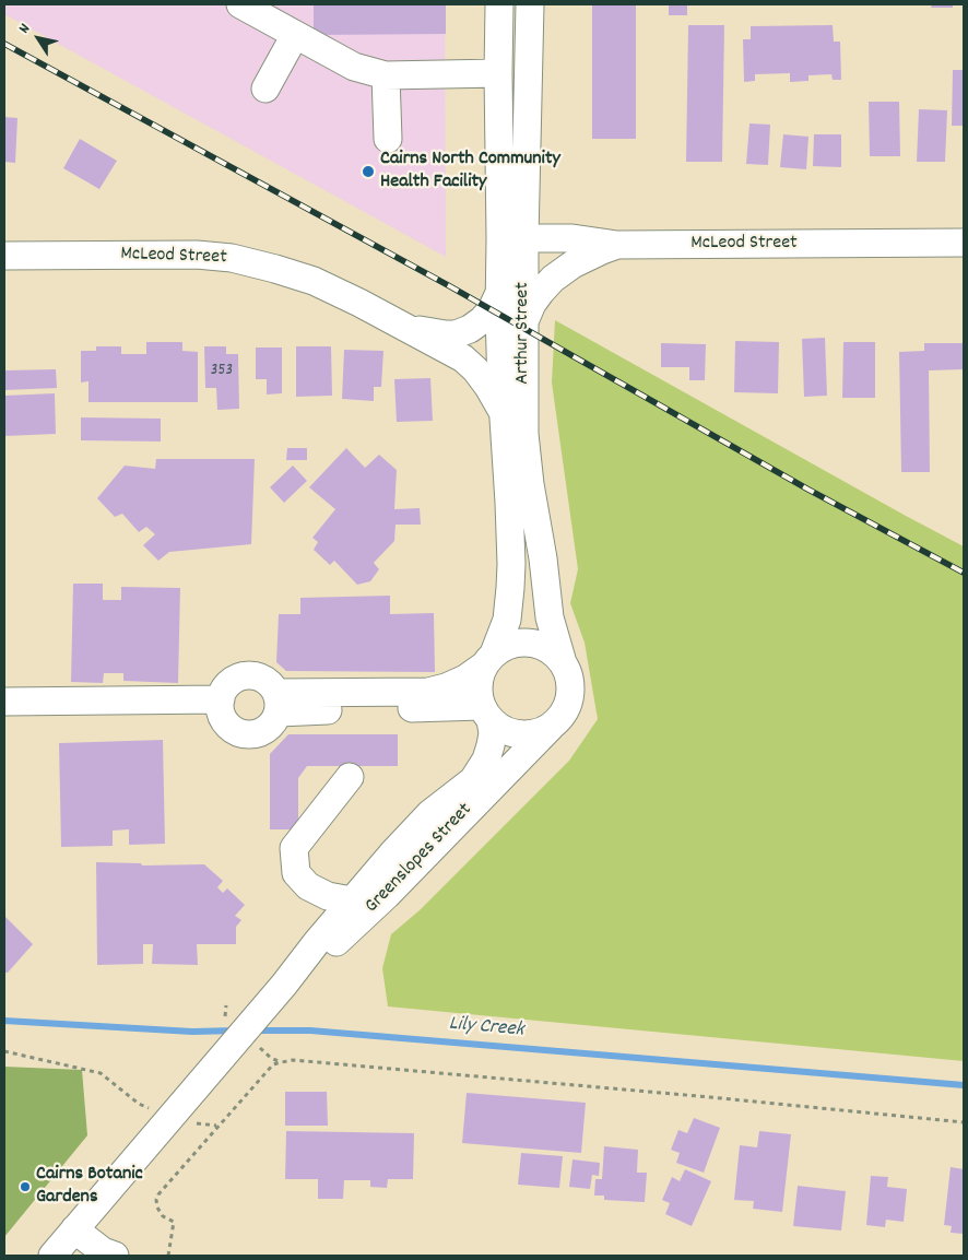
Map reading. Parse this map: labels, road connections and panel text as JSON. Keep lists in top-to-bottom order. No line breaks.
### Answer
{"streets":{"street":["McLeod Street","Arthur Street","Greenslopes Street"]},"crossings":[["McLeod Street","Arthur Street"],["Arthur Street","Greenslopes Street"]],"water":["Lily Creek"],"places":["Cairns North Community Health Facility","Cairns Botanic Gardens"],"house_numbers":["353"],"north":"top left"}
